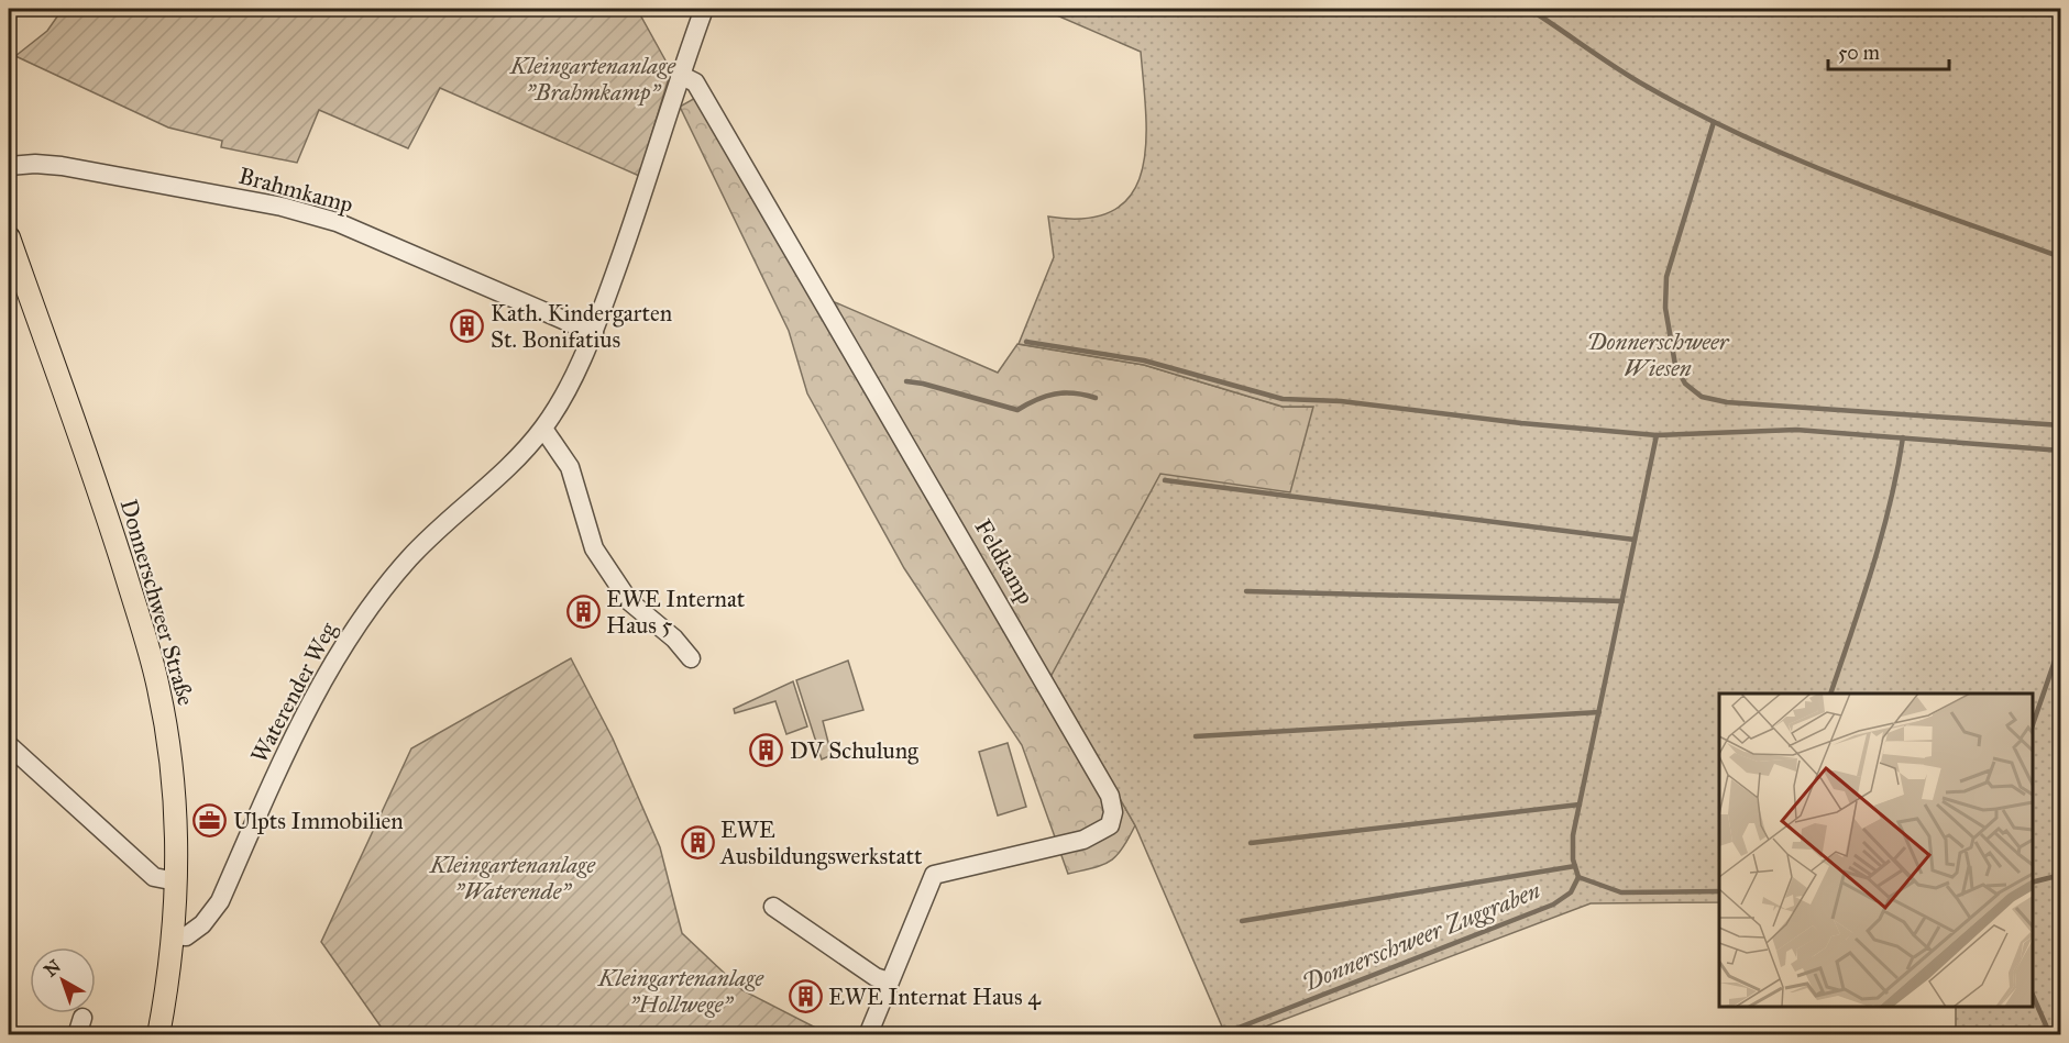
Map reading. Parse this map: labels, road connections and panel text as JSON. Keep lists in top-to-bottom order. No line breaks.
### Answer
{"streets":{"main road":["Donnerschweer Straße"],"street":["Brahmkamp","Feldkamp","Waterender Weg"]},"crossings":[["Brahmkamp","Waterender Weg"],["Feldkamp","Waterender Weg"],["Donnerschweer Straße","Waterender Weg"]],"water":["Donnerschweer Zuggraben"],"parks":["Kleingartenanlage \"Brahmkamp\"","Donnerschweer Wiesen","Kleingartenanlage \"Waterende\"","Kleingartenanlage \"Hollwege\""],"places":{"building":["Kath. Kindergarten St. Bonifatius","EWE Internat Haus 5","DV Schulung","EWE Ausbildungswerkstatt","EWE Internat Haus 4"],"office":["Ulpts Immobilien"]},"scale_bar":"50 m","north":"top left"}
